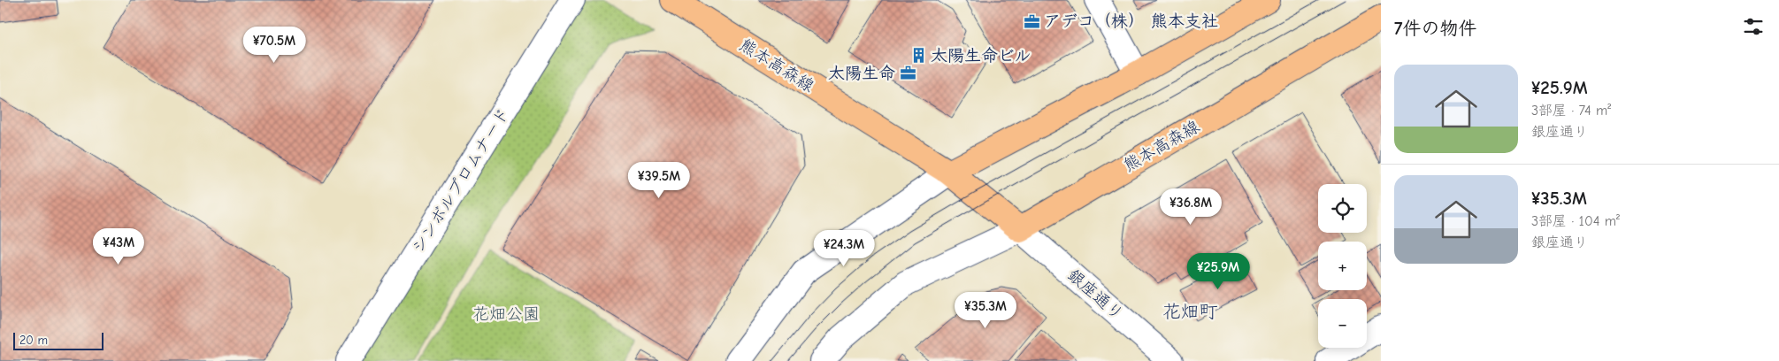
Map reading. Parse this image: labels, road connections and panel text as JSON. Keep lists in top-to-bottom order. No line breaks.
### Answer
{"streets":{"main road":["熊本高森線"],"street":["シンボルプロムナード","銀座通り"]},"crossings":[["熊本高森線","銀座通り"]],"districts":["花畑町"],"parks":["花畑公園"],"places":{"office":["アデコ（株） 熊本支社","太陽生命"],"building":["太陽生命ビル"]},"scale_bar":"20 m","page":{"heading":"7件の物件","price":["¥70.5M","¥39.5M","¥36.8M","¥43M","¥24.3M","¥25.9M","¥35.3M"],"list":[{"name":"¥25.9M","note":"3部屋 · 74 m² · 銀座通り"},{"name":"¥35.3M","note":"3部屋 · 104 m² · 銀座通り"}],"map_buttons":["+","−"],"scale":"20 m"}}
